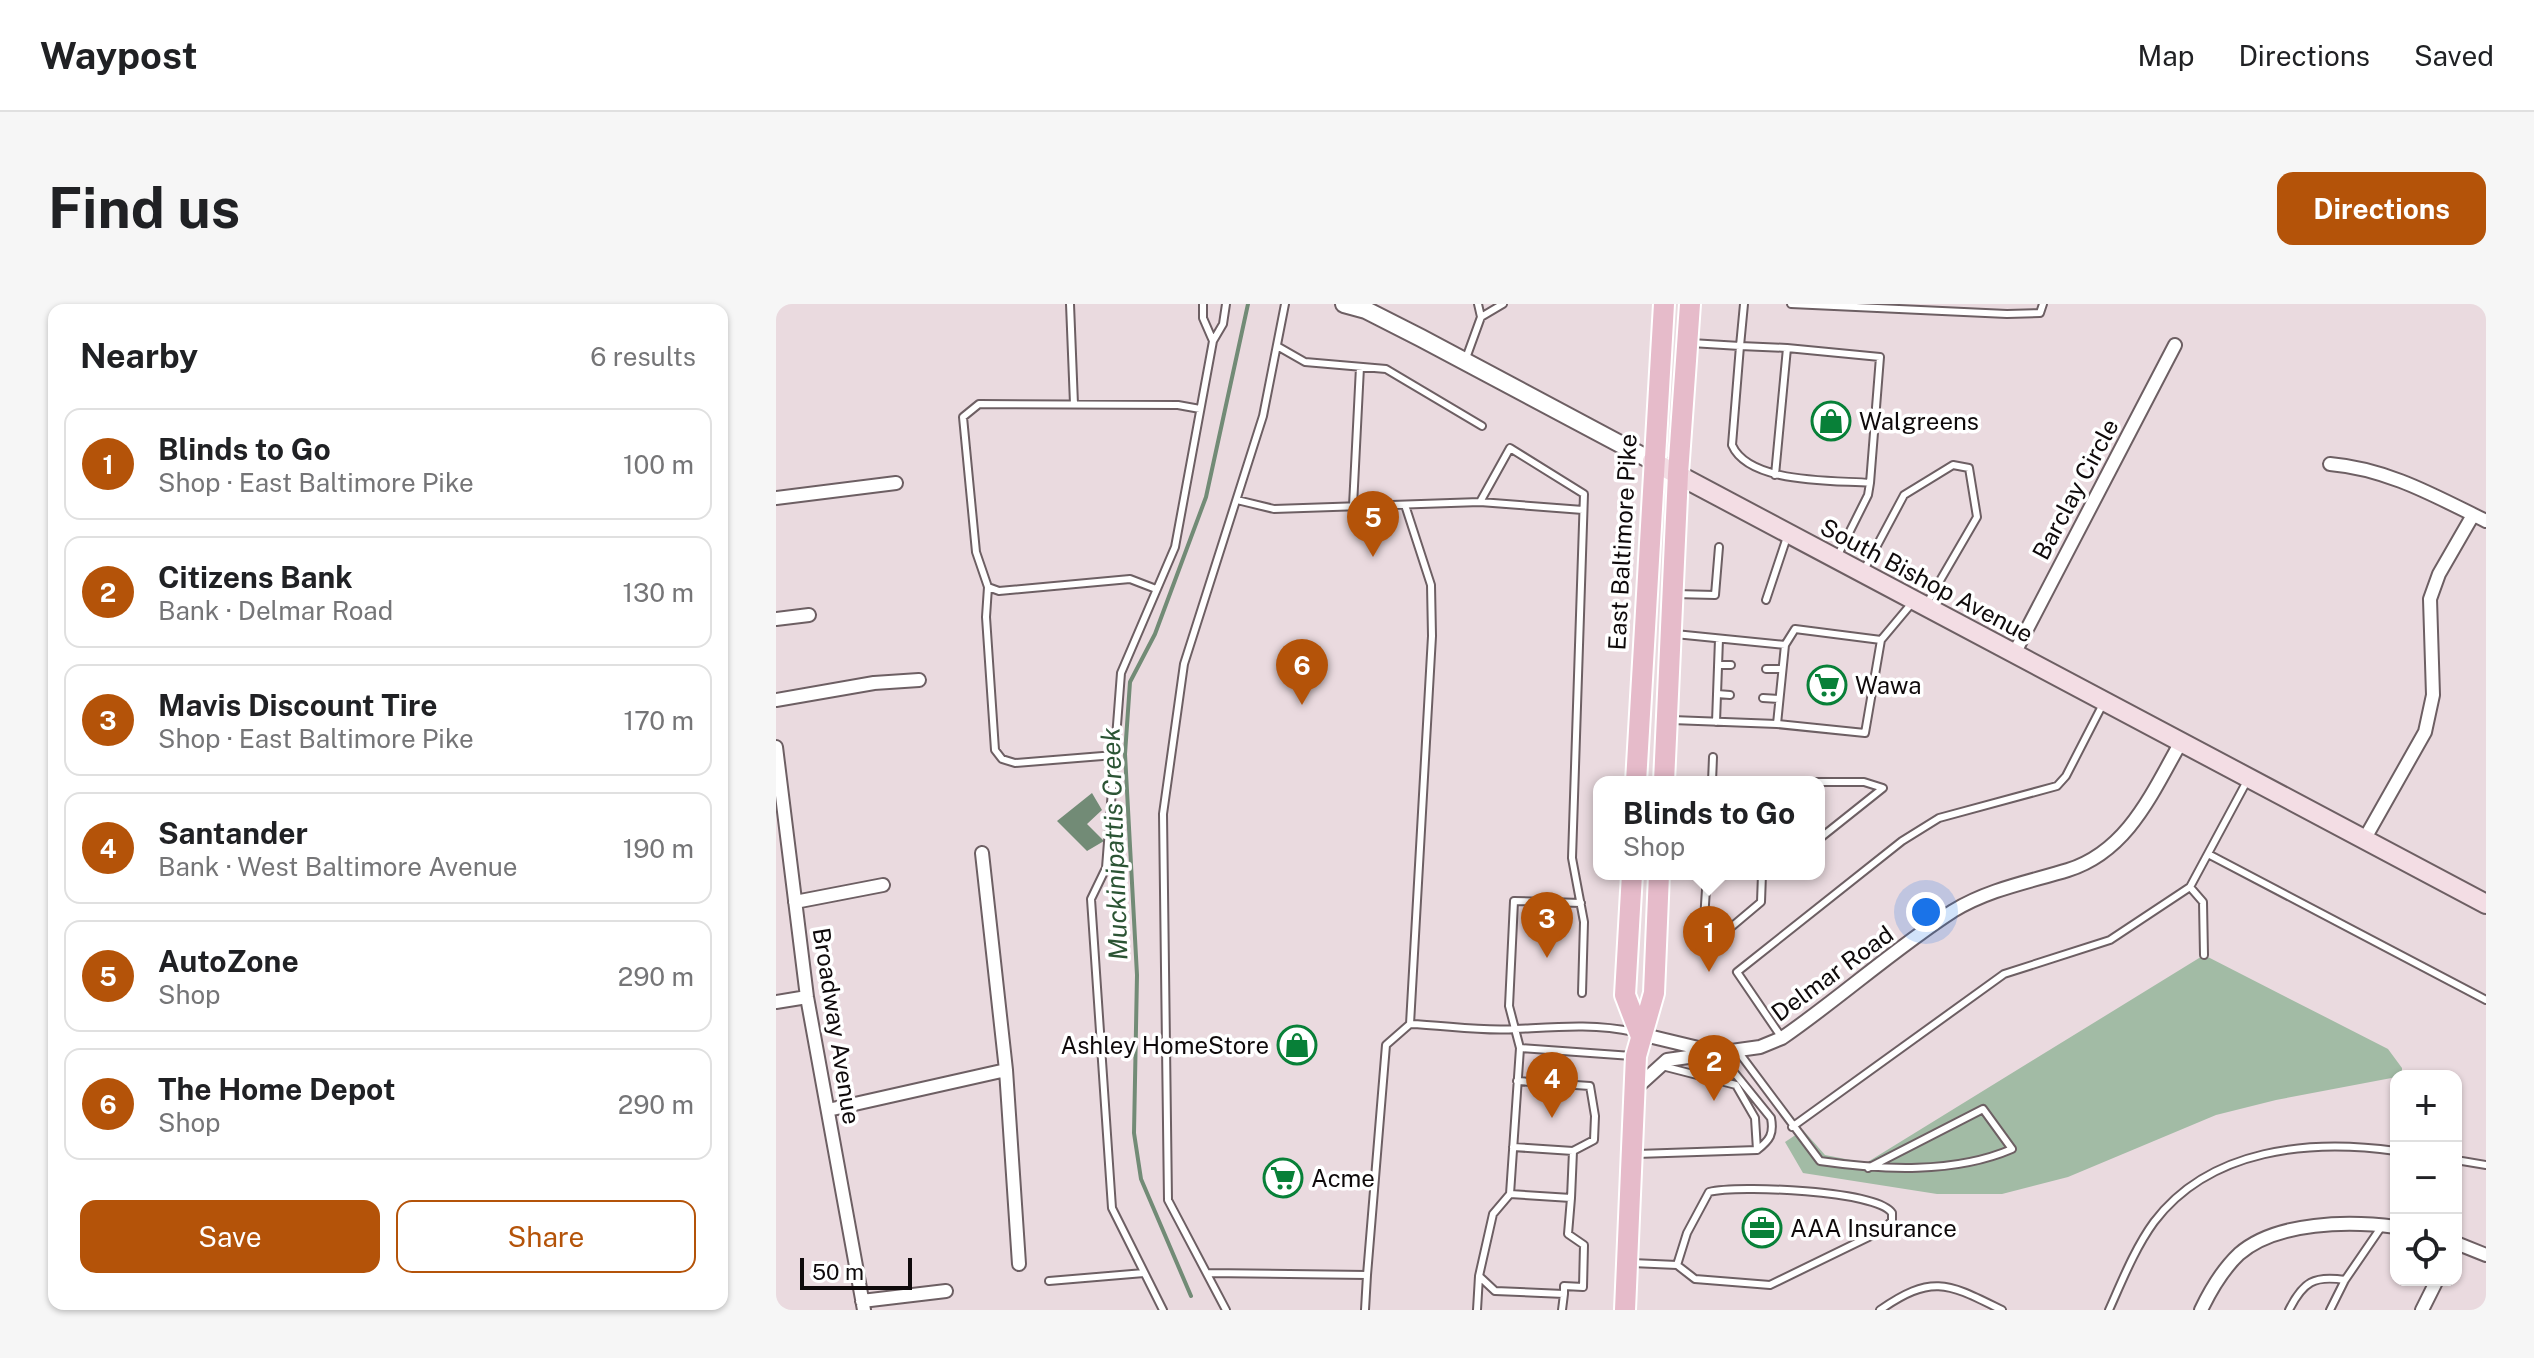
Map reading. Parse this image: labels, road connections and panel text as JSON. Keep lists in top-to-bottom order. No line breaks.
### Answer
{"streets":{"main road":["East Baltimore Pike","South Bishop Avenue"],"street":["Barclay Circle","Delmar Road","Broadway Avenue"]},"crossings":[["Barclay Circle","South Bishop Avenue"],["East Baltimore Pike","South Bishop Avenue"],["South Bishop Avenue","Delmar Road"]],"water":["Muckinipattis Creek"],"places":{"shop":["Walgreens","Ashley HomeStore"],"supermarket":["Wawa","Acme"],"office":["AAA Insurance"]},"scale_bar":"50 m","page":{"header":"Waypost","nav":["Map","Directions","Saved"],"buttons":["Directions",["Save","Share"]],"title":"Find us","heading":["Nearby","6 results"],"list":[{"mark":"1","name":"Blinds to Go","note":"Shop · East Baltimore Pike","value":"100 m"},{"mark":"2","name":"Citizens Bank","note":"Bank · Delmar Road","value":"130 m"},{"mark":"3","name":"Mavis Discount Tire","note":"Shop · East Baltimore Pike","value":"170 m"},{"mark":"4","name":"Santander","note":"Bank · West Baltimore Avenue","value":"190 m"},{"mark":"5","name":"AutoZone","note":"Shop","value":"290 m"},{"mark":"6","name":"The Home Depot","note":"Shop","value":"290 m"}],"pins":["5","6","3","1","2","4"],"popup":["Blinds to Go","Shop"],"map_buttons":["+","−"],"scale":"50 m"}}
